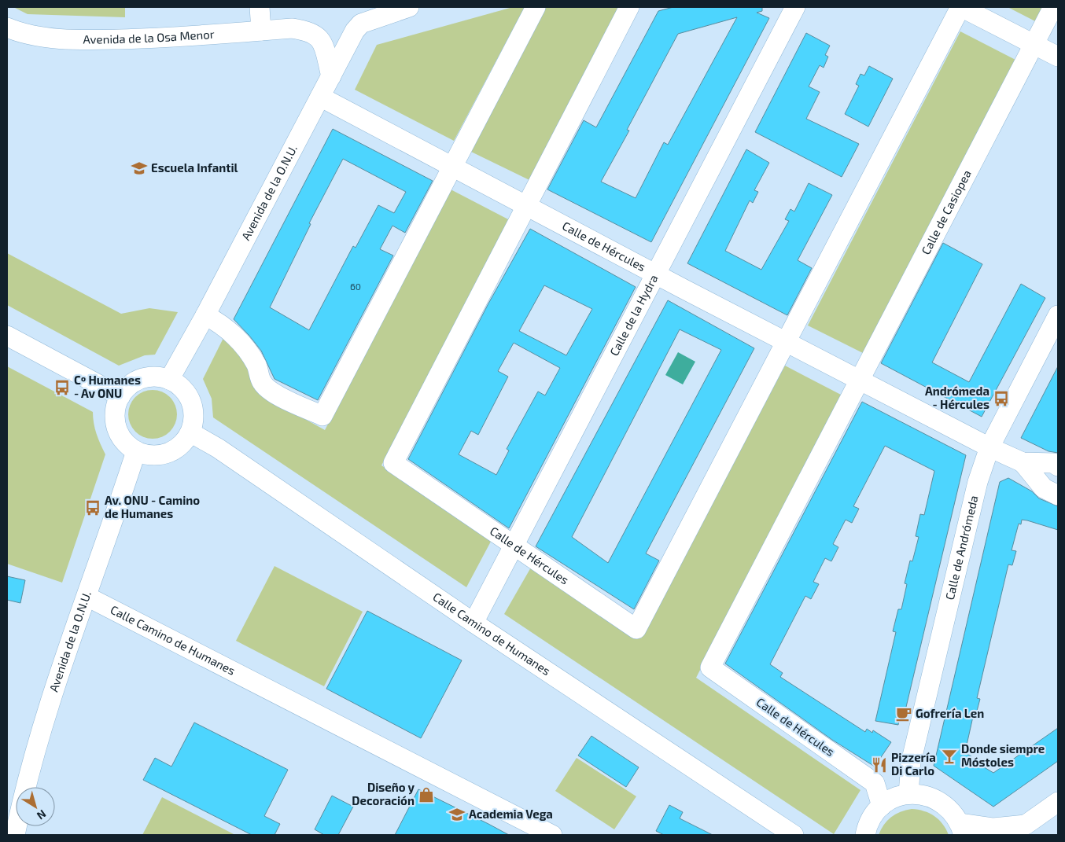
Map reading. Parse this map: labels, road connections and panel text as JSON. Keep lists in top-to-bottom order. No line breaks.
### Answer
{"streets":{"street":["Avenida de la Osa Menor","Avenida de la O.N.U.","Calle de Casiopea","Calle de Hércules","Calle de la Hydra","Calle de Andrómeda","Calle Camino de Humanes"]},"crossings":[["Avenida de la Osa Menor","Avenida de la O.N.U."],["Avenida de la O.N.U.","Calle de Hércules"],["Avenida de la O.N.U.","Calle Camino de Humanes"],["Calle de Casiopea","Calle de Hércules"],["Calle de Hércules","Calle de la Hydra"],["Calle de Hércules","Calle de Andrómeda"],["Calle de la Hydra","Calle Camino de Humanes"]],"places":{"school or university":["Escuela Infantil","Academia Vega"],"bus stop":["Cº Humanes - Av ONU","Andrómeda - Hércules","Av. ONU - Camino de Humanes"],"cafe":["Gofrería Len"],"bar":["Donde siempre Móstoles"],"restaurant":["Pizzería Di Carlo"],"shop":["Diseño y Decoración"]},"house_numbers":["60"],"north":"bottom right"}
